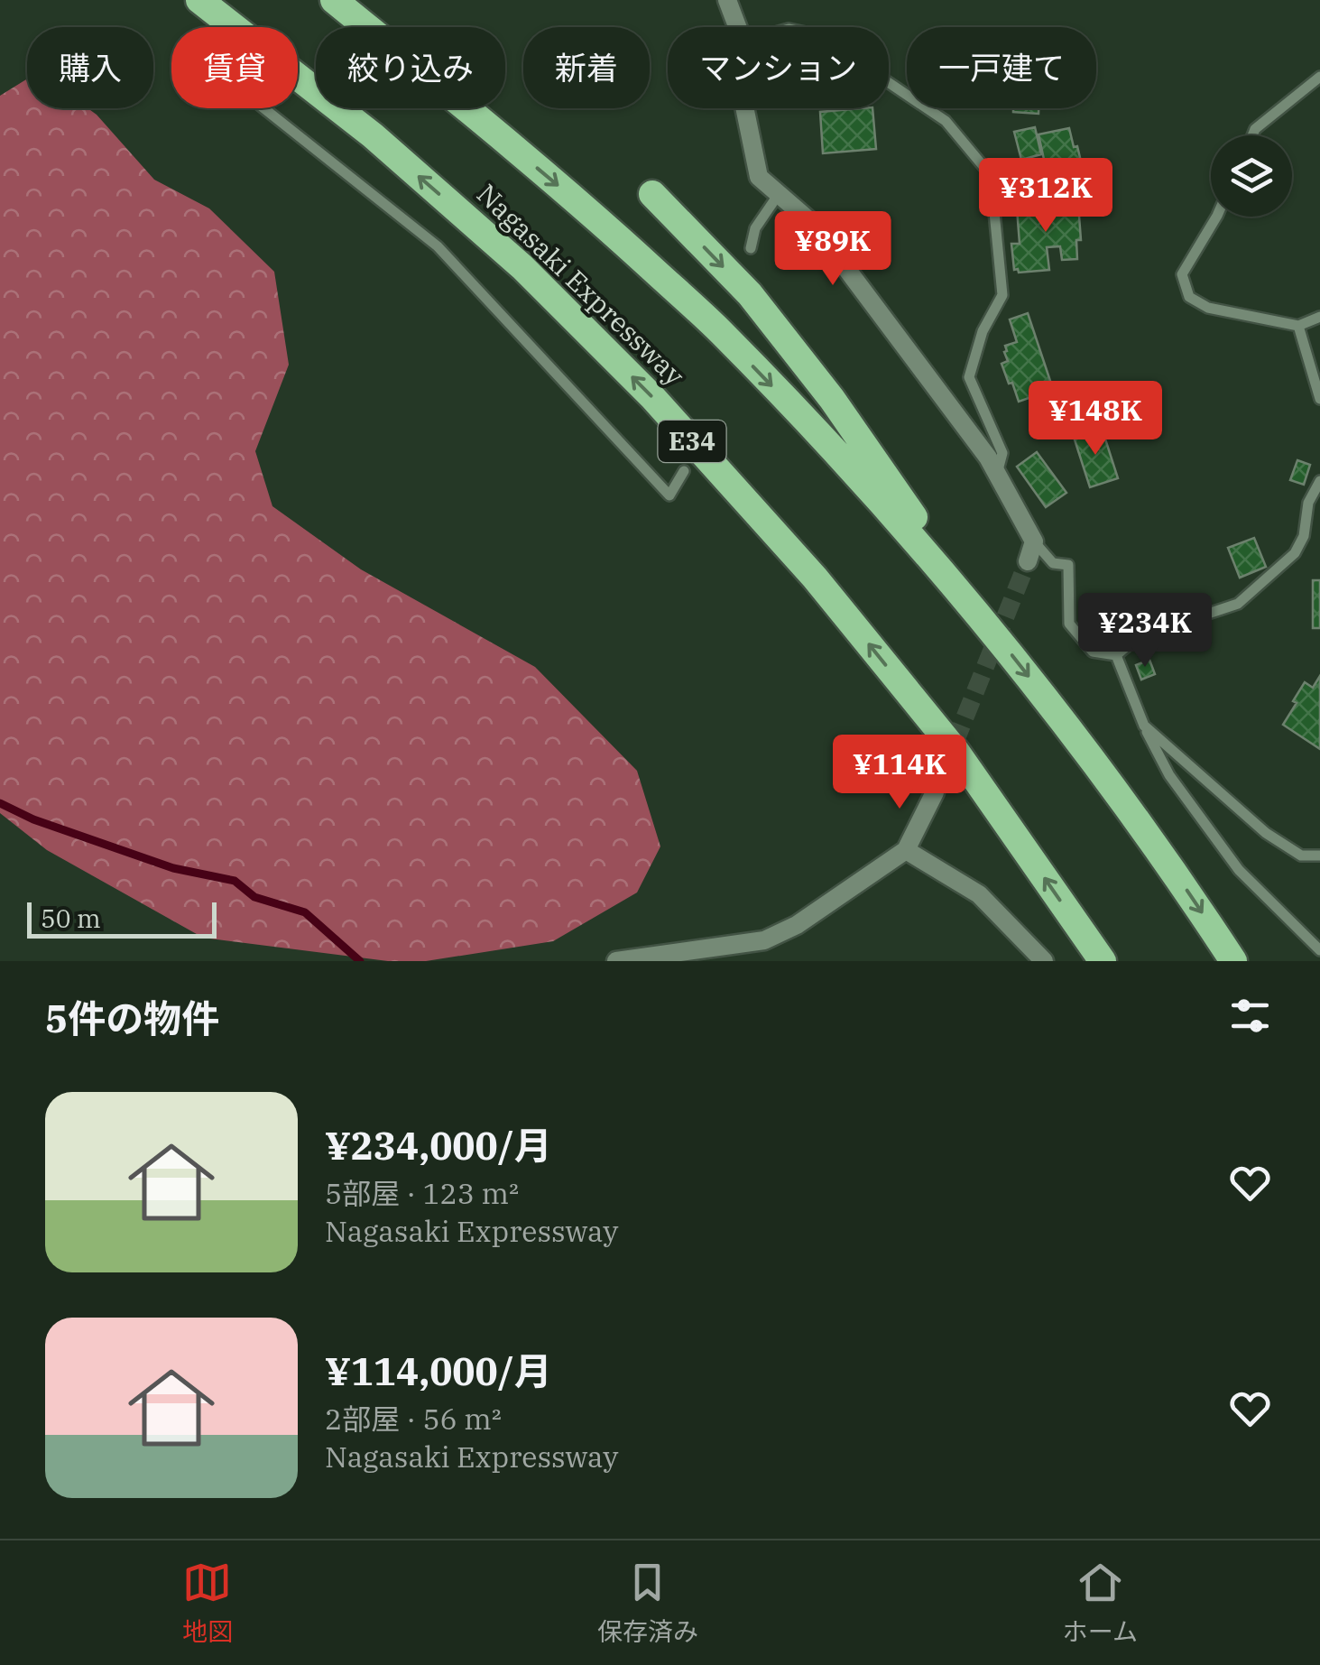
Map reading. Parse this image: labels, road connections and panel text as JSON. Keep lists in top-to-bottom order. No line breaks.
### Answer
{"streets":{"highway":["Nagasaki Expressway","E34"]},"scale_bar":"50 m","page":{"chip":["購入","賃貸","絞り込み","新着","マンション","一戸建て"],"price":["¥312K","¥89K","¥148K","¥234K","¥114K"],"scale":"50 m","heading":"5件の物件","list":[{"name":"¥234,000/月","note":"5部屋 · 123 m² · Nagasaki Expressway"},{"name":"¥114,000/月","note":"2部屋 · 56 m² · Nagasaki Expressway"}],"tabs":["地図","保存済み","ホーム"]}}
